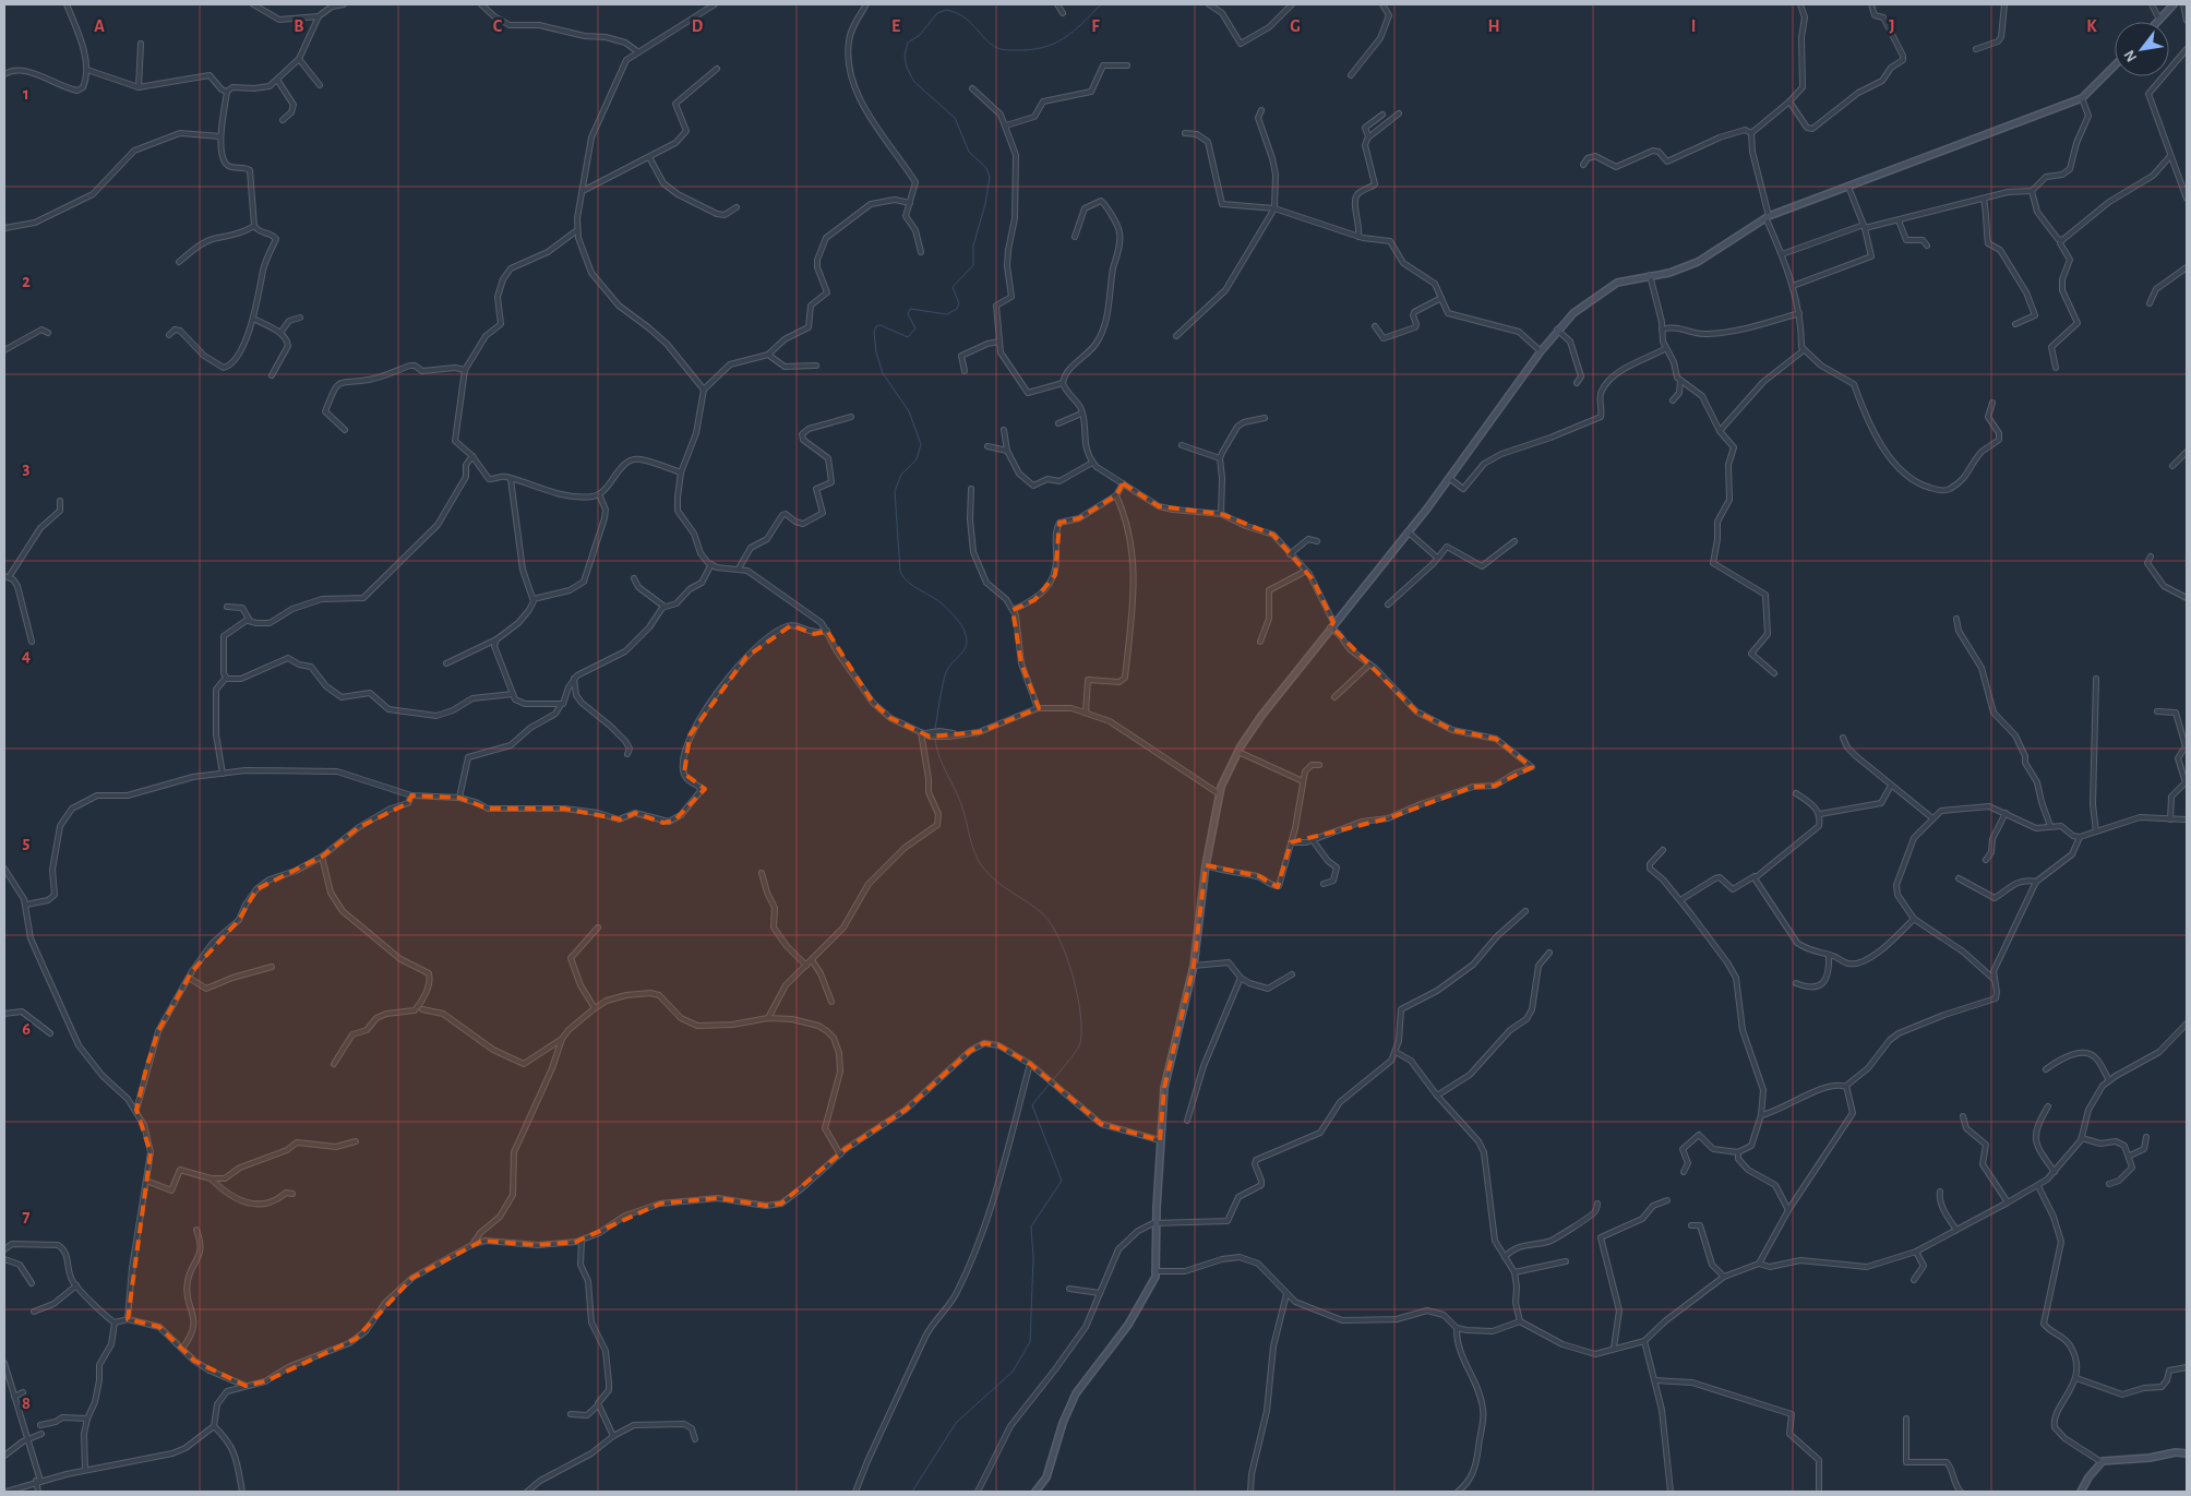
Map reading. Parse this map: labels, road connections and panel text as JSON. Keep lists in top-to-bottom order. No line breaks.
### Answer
{"north":"bottom left","grid":{"columns":["A","B","C","D","E","F","G","H","I","J","K"],"rows":["1","2","3","4","5","6","7","8"]}}
